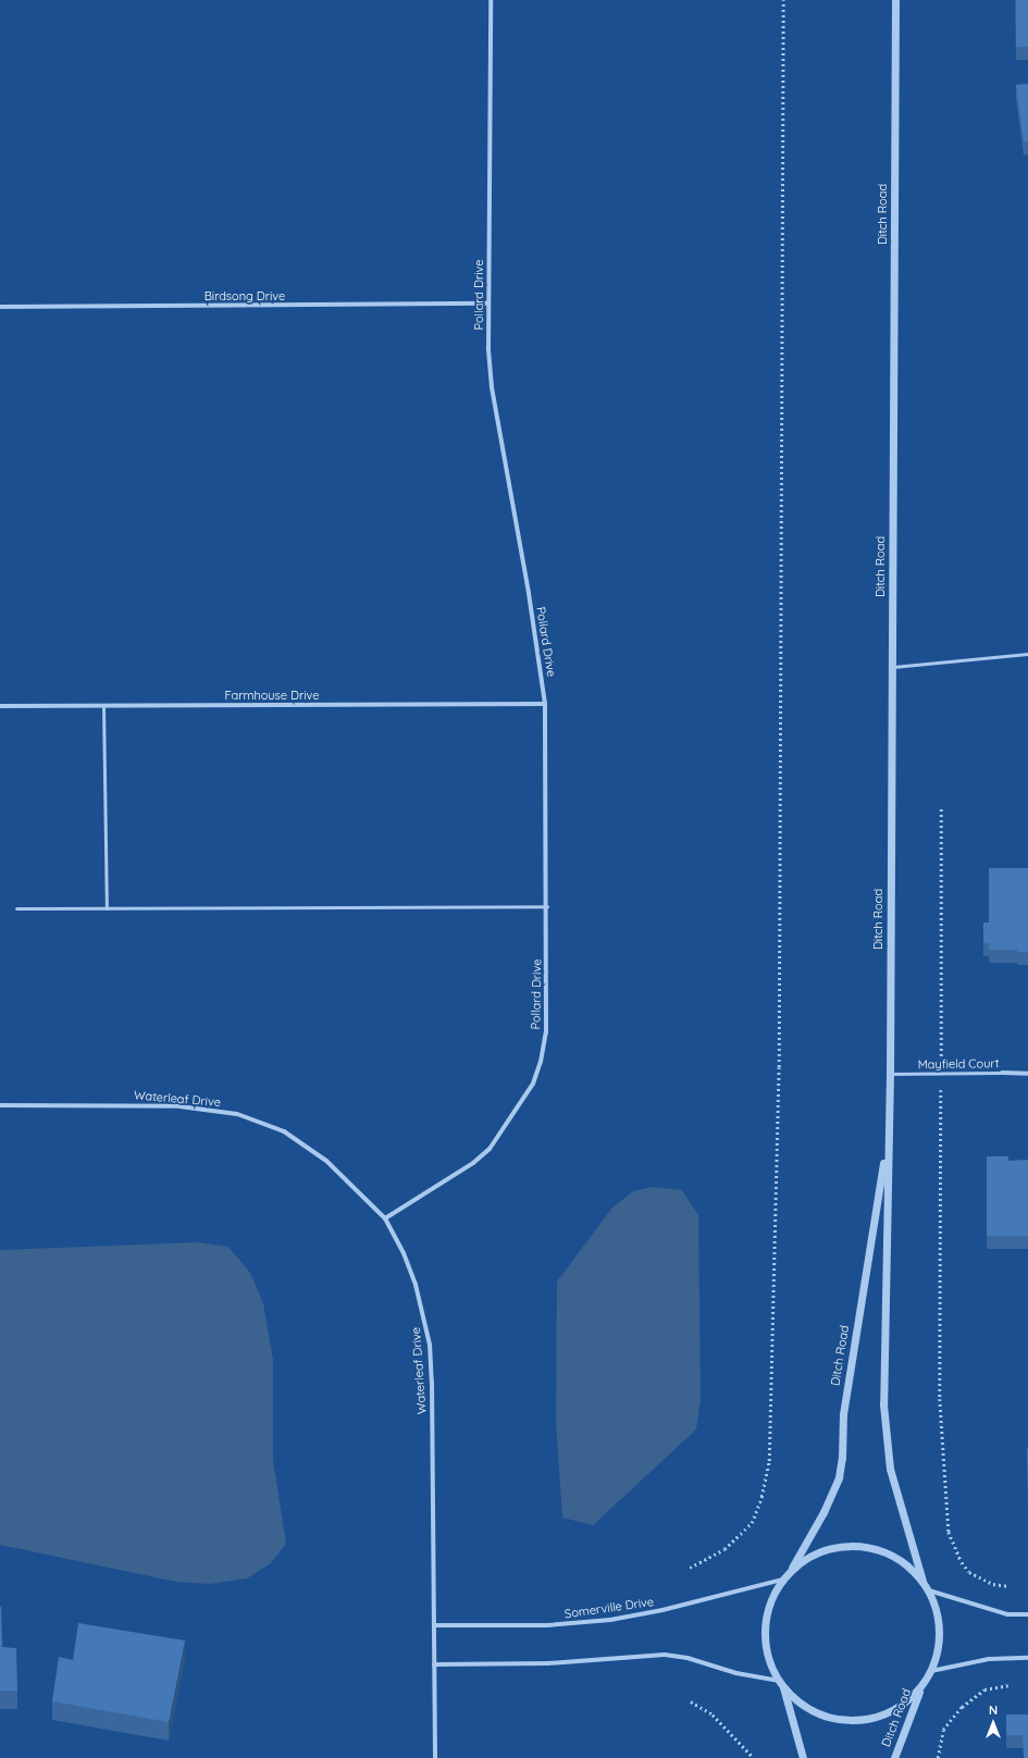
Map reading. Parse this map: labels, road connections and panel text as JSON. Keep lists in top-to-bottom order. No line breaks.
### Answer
{"streets":{"street":["Ditch Road","Pollard Drive","Birdsong Drive","Farmhouse Drive","Mayfield Court","Waterleaf Drive","Somerville Drive"]},"crossings":[["Ditch Road","Mayfield Court"],["Pollard Drive","Birdsong Drive"],["Pollard Drive","Farmhouse Drive"],["Pollard Drive","Waterleaf Drive"],["Waterleaf Drive","Somerville Drive"]],"north":"top"}
